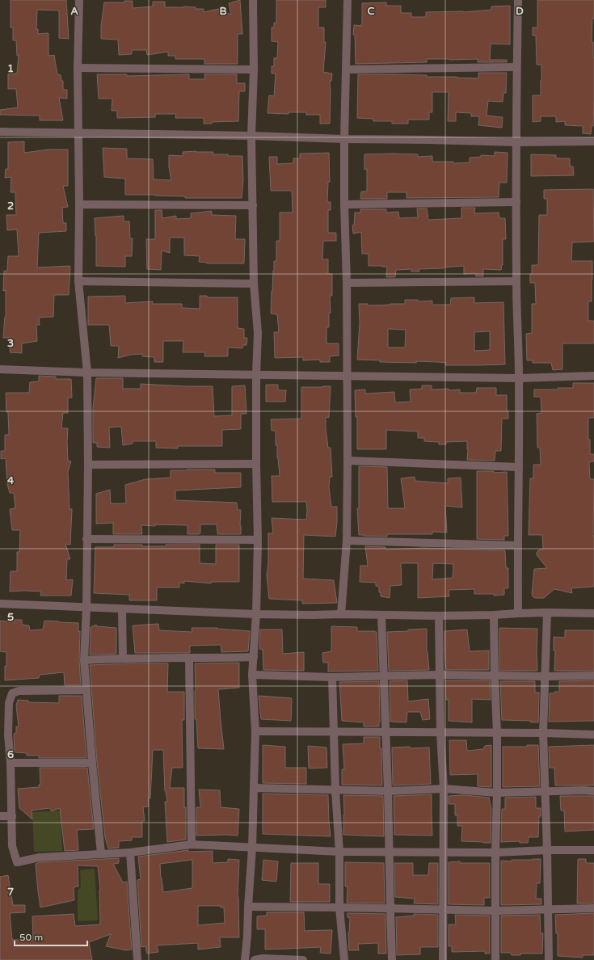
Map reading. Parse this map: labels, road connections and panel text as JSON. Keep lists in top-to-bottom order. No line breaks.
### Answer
{"scale_bar":"50 m","grid":{"columns":["A","B","C","D"],"rows":["1","2","3","4","5","6","7"]}}
